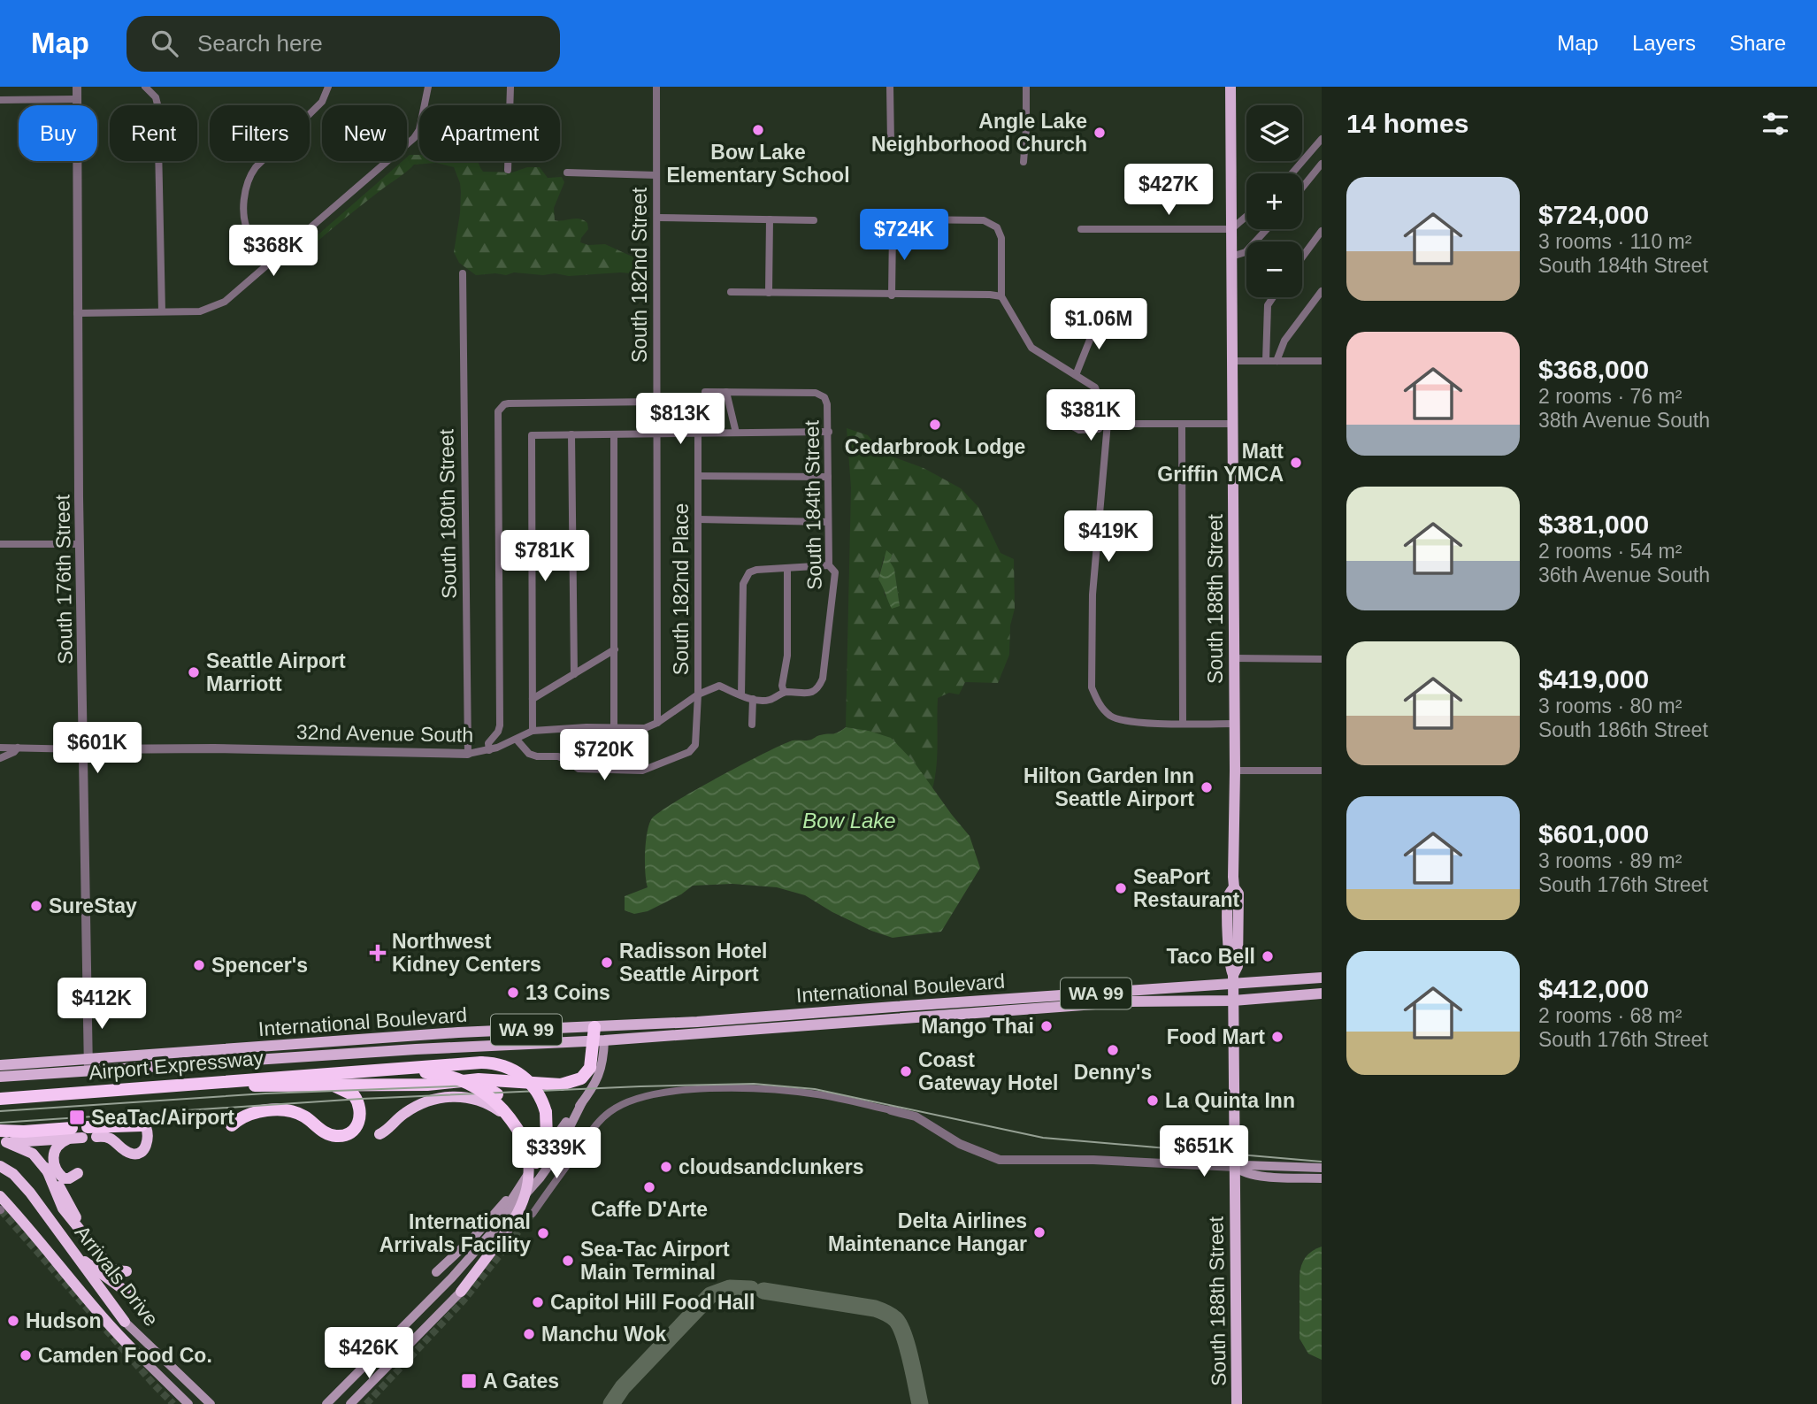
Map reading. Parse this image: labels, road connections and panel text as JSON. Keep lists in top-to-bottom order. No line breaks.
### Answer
{"streets":{"highway":["Airport Expressway","Arrivals Drive"],"main road":["South 188th Street","International Boulevard","WA 99"],"street":["South 182nd Street","South 184th Street","South 180th Street","South 176th Street","South 182nd Place","32nd Avenue South"]},"crossings":[["South 184th Street","32nd Avenue South"],["South 180th Street","32nd Avenue South"],["South 176th Street","32nd Avenue South"],["South 176th Street","International Boulevard"],["South 182nd Place","32nd Avenue South"],["South 188th Street","International Boulevard"]],"water":["Bow Lake"],"places":{"other":["Bow Lake Elementary School","Angle Lake Neighborhood Church","Cedarbrook Lodge","Matt Griffin YMCA","Seattle Airport Marriott","Hilton Garden Inn Seattle Airport","SeaPort Restaurant","SureStay","Taco Bell","Radisson Hotel Seattle Airport","Spencer's","13 Coins","Mango Thai","Food Mart","Denny's","Coast Gateway Hotel","La Quinta Inn","cloudsandclunkers","Caffe D'Arte","Delta Airlines Maintenance Hangar","International Arrivals Facility","Sea-Tac Airport Main Terminal","Capitol Hill Food Hall","Hudson","Manchu Wok","Camden Food Co."],"health":["Northwest Kidney Centers"],"transit":["SeaTac/Airport","A Gates"]},"page":{"header":"Map","search":"Search here","nav":["Map","Layers","Share"],"heading":"14 homes","map_buttons":["+","−"],"chip":["Buy","Rent","Filters","New","Apartment"],"list":[{"name":"$724,000","note":"3 rooms · 110 m² · South 184th Street"},{"name":"$368,000","note":"2 rooms · 76 m² · 38th Avenue South"},{"name":"$381,000","note":"2 rooms · 54 m² · 36th Avenue South"},{"name":"$419,000","note":"3 rooms · 80 m² · South 186th Street"},{"name":"$601,000","note":"3 rooms · 89 m² · South 176th Street"},{"name":"$412,000","note":"2 rooms · 68 m² · South 176th Street"}],"price":["$427K","$724K","$368K","$1.06M","$381K","$813K","$419K","$781K","$601K","$720K","$412K","$651K","$339K","$426K"]}}
